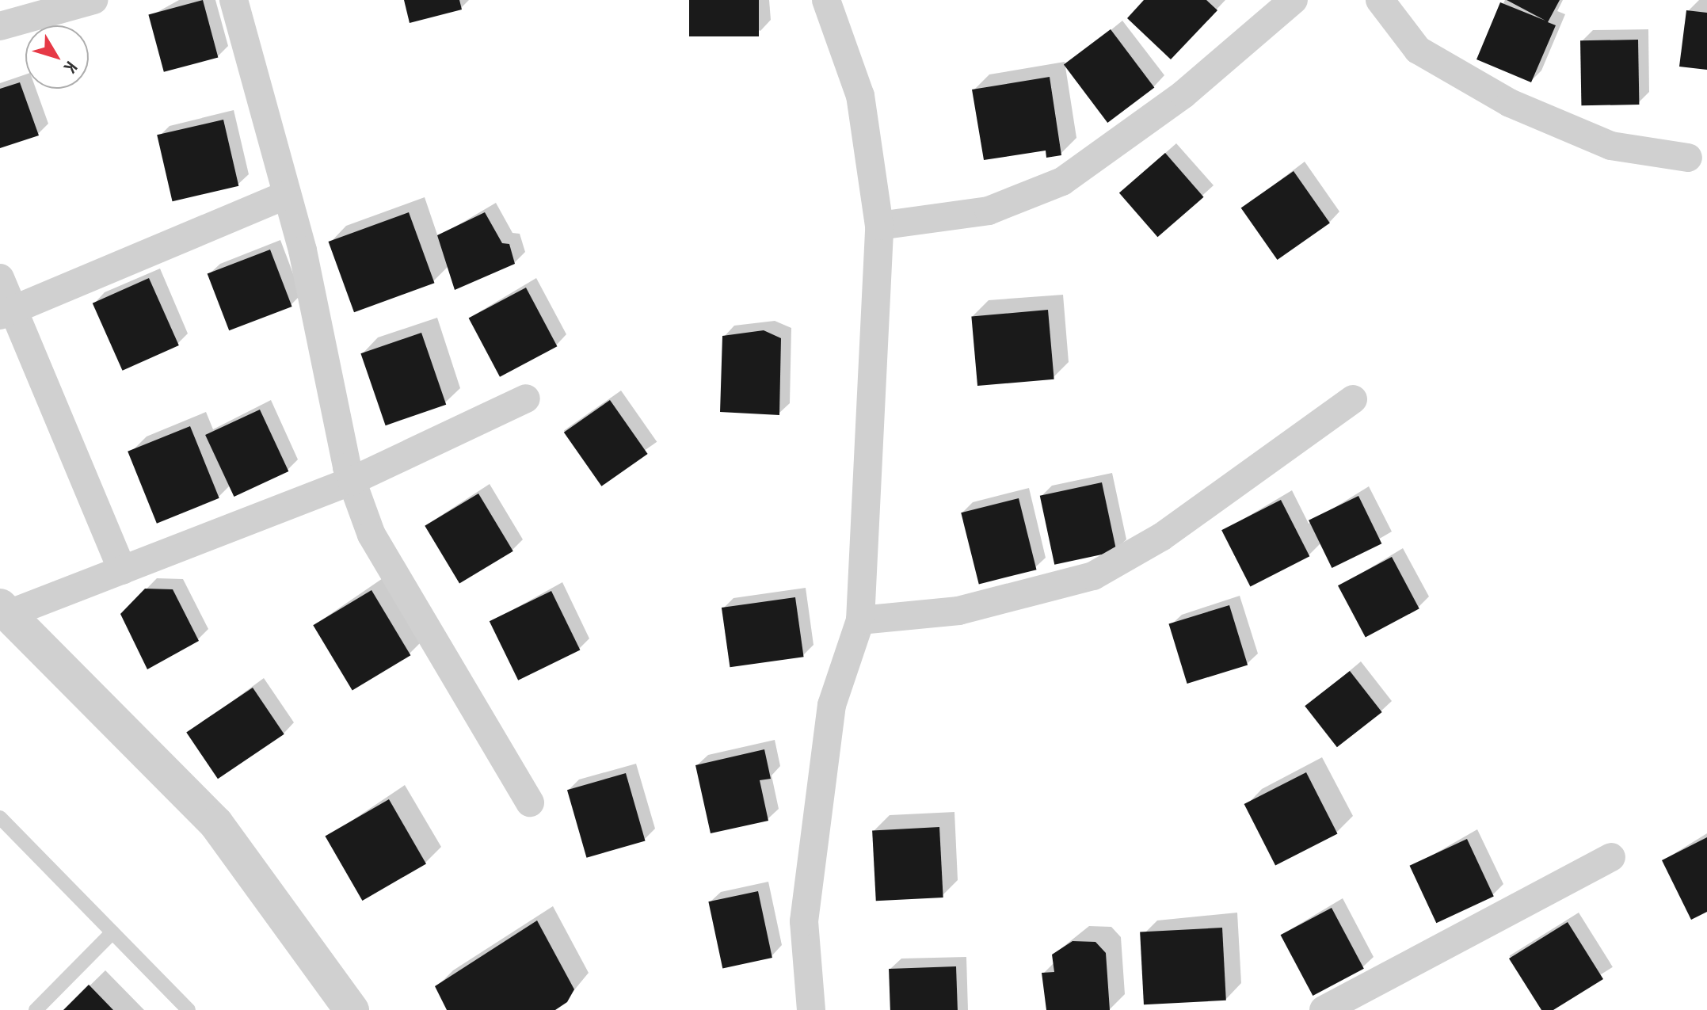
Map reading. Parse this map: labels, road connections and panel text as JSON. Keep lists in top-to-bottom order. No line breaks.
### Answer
{"north":"bottom right"}
